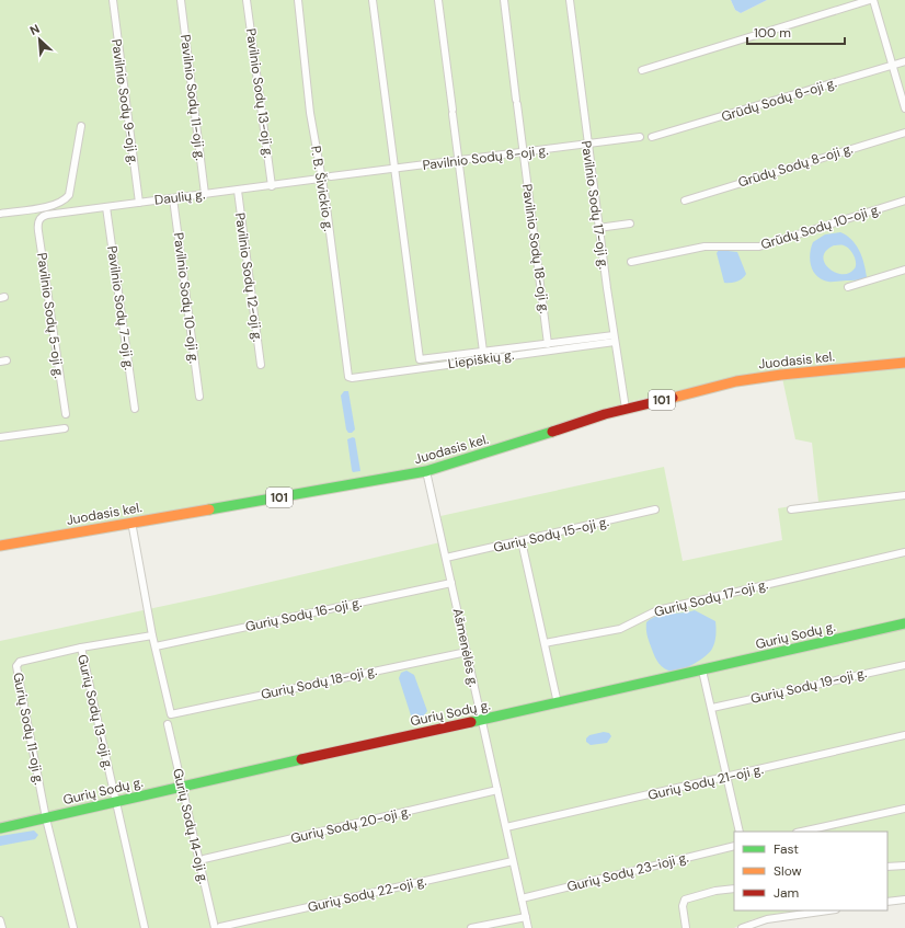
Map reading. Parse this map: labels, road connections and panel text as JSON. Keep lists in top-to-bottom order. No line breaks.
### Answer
{"streets":{"street":["Pavilnio Sodų 13-oji g.","Pavilnio Sodų 11-oji g.","Grūdų Sodų 6-oji g.","Pavilnio Sodų 9-oji g.","Pavilnio Sodų 8-oji g.","Grūdų Sodų 8-oji g.","P. B. Šivickio g.","Daulių g.","Pavilnio Sodų 17-oji g.","Grūdų Sodų 10-oji g.","Pavilnio Sodų 18-oji g.","Pavilnio Sodų 12-oji g.","Pavilnio Sodų 10-oji g.","Pavilnio Sodų 7-oji g.","Pavilnio Sodų 5-oji g.","Liepiškių g.","Juodasis kel.","101","Gurių Sodų 15-oji g.","Gurių Sodų 17-oji g.","Gurių Sodų 16-oji g.","Gurių Sodų g.","Ašmenėlės g.","Gurių Sodų 18-oji g.","Gurių Sodų 19-oji g.","Gurių Sodų 13-oji g.","Gurių Sodų 11-oji g.","Gurių Sodų 21-oji g.","Gurių Sodų 20-oji g.","Gurių Sodų 14-oji g.","Gurių Sodų 23-ioji g.","Gurių Sodų 22-oji g."]},"crossings":[["Pavilnio Sodų 13-oji g.","Daulių g."],["Pavilnio Sodų 11-oji g.","Daulių g."],["Pavilnio Sodų 9-oji g.","Daulių g."],["Pavilnio Sodų 8-oji g.","Pavilnio Sodų 17-oji g."],["Pavilnio Sodų 8-oji g.","Pavilnio Sodų 18-oji g."],["P. B. Šivickio g.","Daulių g."],["P. B. Šivickio g.","Liepiškių g."],["Daulių g.","Pavilnio Sodų 12-oji g."],["Daulių g.","Pavilnio Sodų 10-oji g."],["Daulių g.","Pavilnio Sodų 7-oji g."],["Daulių g.","Pavilnio Sodų 5-oji g."],["Pavilnio Sodų 17-oji g.","Liepiškių g."],["Pavilnio Sodų 17-oji g.","Juodasis kel."],["Juodasis kel.","Ašmenėlės g."],["Gurių Sodų 15-oji g.","Ašmenėlės g."],["Gurių Sodų 16-oji g.","Ašmenėlės g."],["Gurių Sodų 16-oji g.","Gurių Sodų 18-oji g."],["Gurių Sodų g.","Ašmenėlės g."],["Gurių Sodų g.","Gurių Sodų 13-oji g."],["Gurių Sodų g.","Gurių Sodų 11-oji g."],["Gurių Sodų g.","Gurių Sodų 14-oji g."],["Ašmenėlės g.","Gurių Sodų 18-oji g."],["Ašmenėlės g.","Gurių Sodų 21-oji g."],["Ašmenėlės g.","Gurių Sodų 20-oji g."],["Ašmenėlės g.","Gurių Sodų 23-ioji g."],["Ašmenėlės g.","Gurių Sodų 22-oji g."],["Gurių Sodų 13-oji g.","Gurių Sodų 11-oji g."],["Gurių Sodų 14-oji g.","Gurių Sodų 22-oji g."]],"legend":["Fast","Slow","Jam"],"scale_bar":"100 m","north":"top left"}
